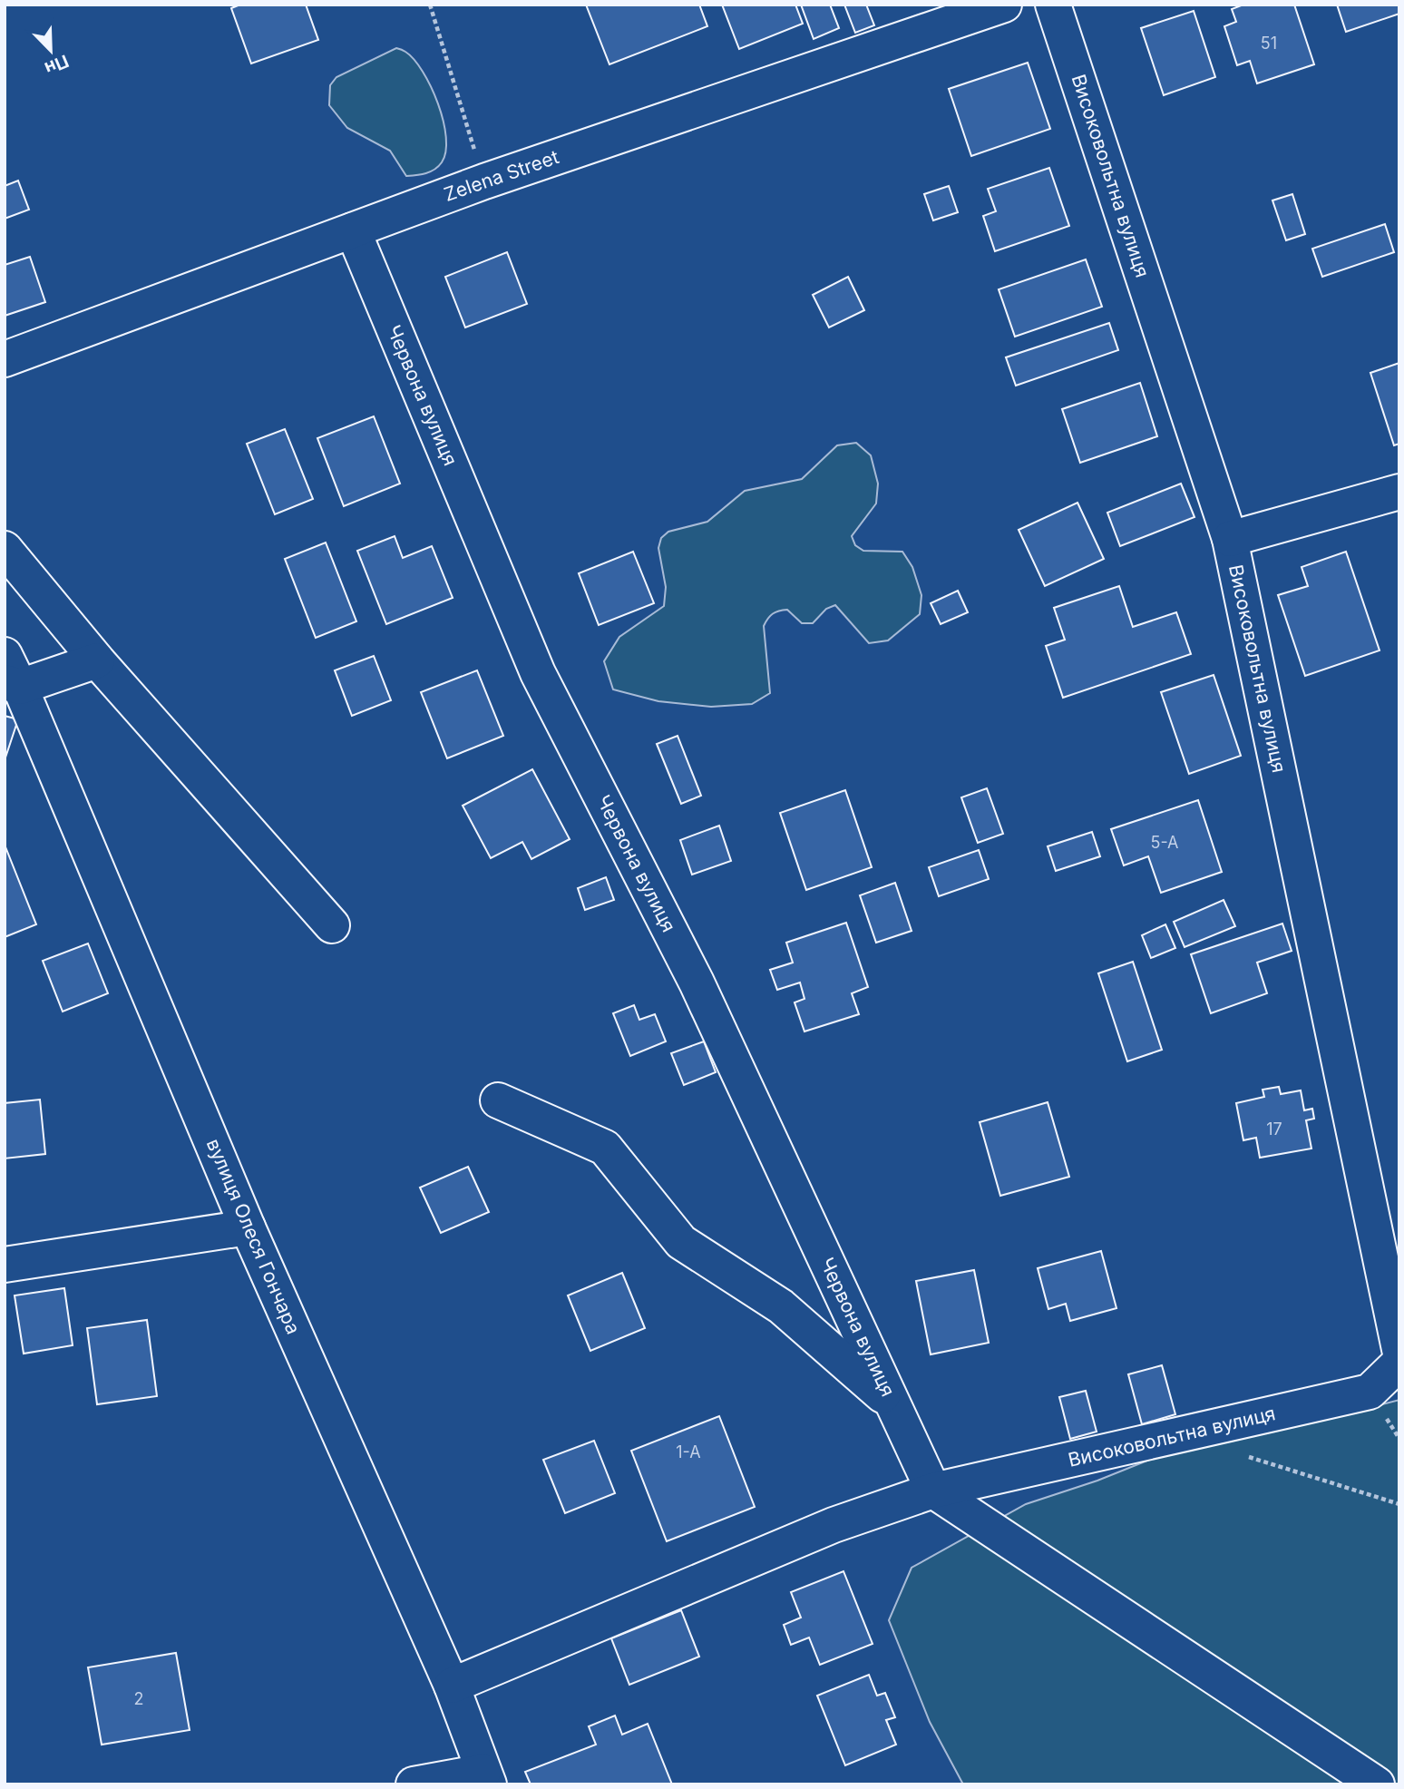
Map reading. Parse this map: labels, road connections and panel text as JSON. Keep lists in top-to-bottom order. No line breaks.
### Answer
{"streets":{"street":["Zelena Street","Високовольтна вулиця","Червона вулиця","вулиця Олеся Гончара"]},"crossings":[["Zelena Street","Червона вулиця"],["Високовольтна вулиця","Червона вулиця"],["Високовольтна вулиця","вулиця Олеся Гончара"]],"house_numbers":["51","5-А","17","1-А","2"],"north":"bottom right"}
